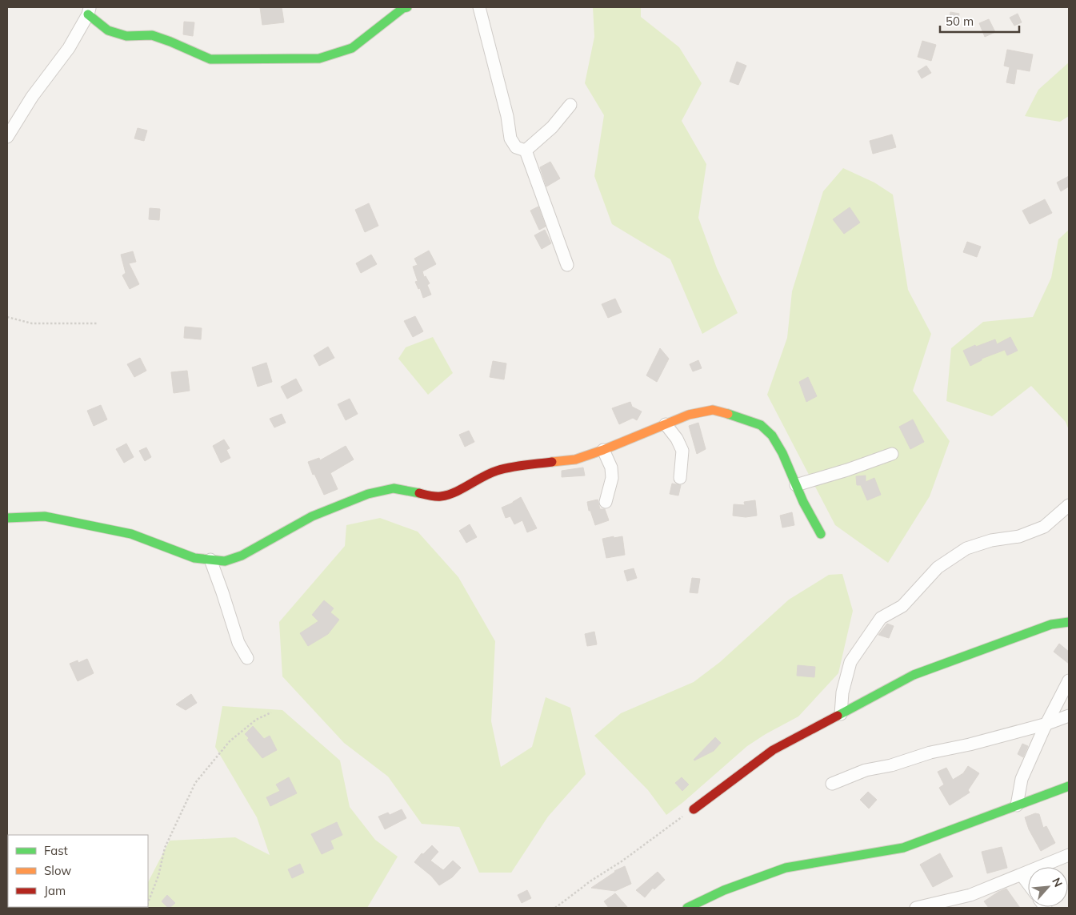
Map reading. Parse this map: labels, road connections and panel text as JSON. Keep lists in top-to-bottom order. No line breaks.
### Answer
{"legend":["Fast","Slow","Jam"],"scale_bar":"50 m","north":"top right"}
